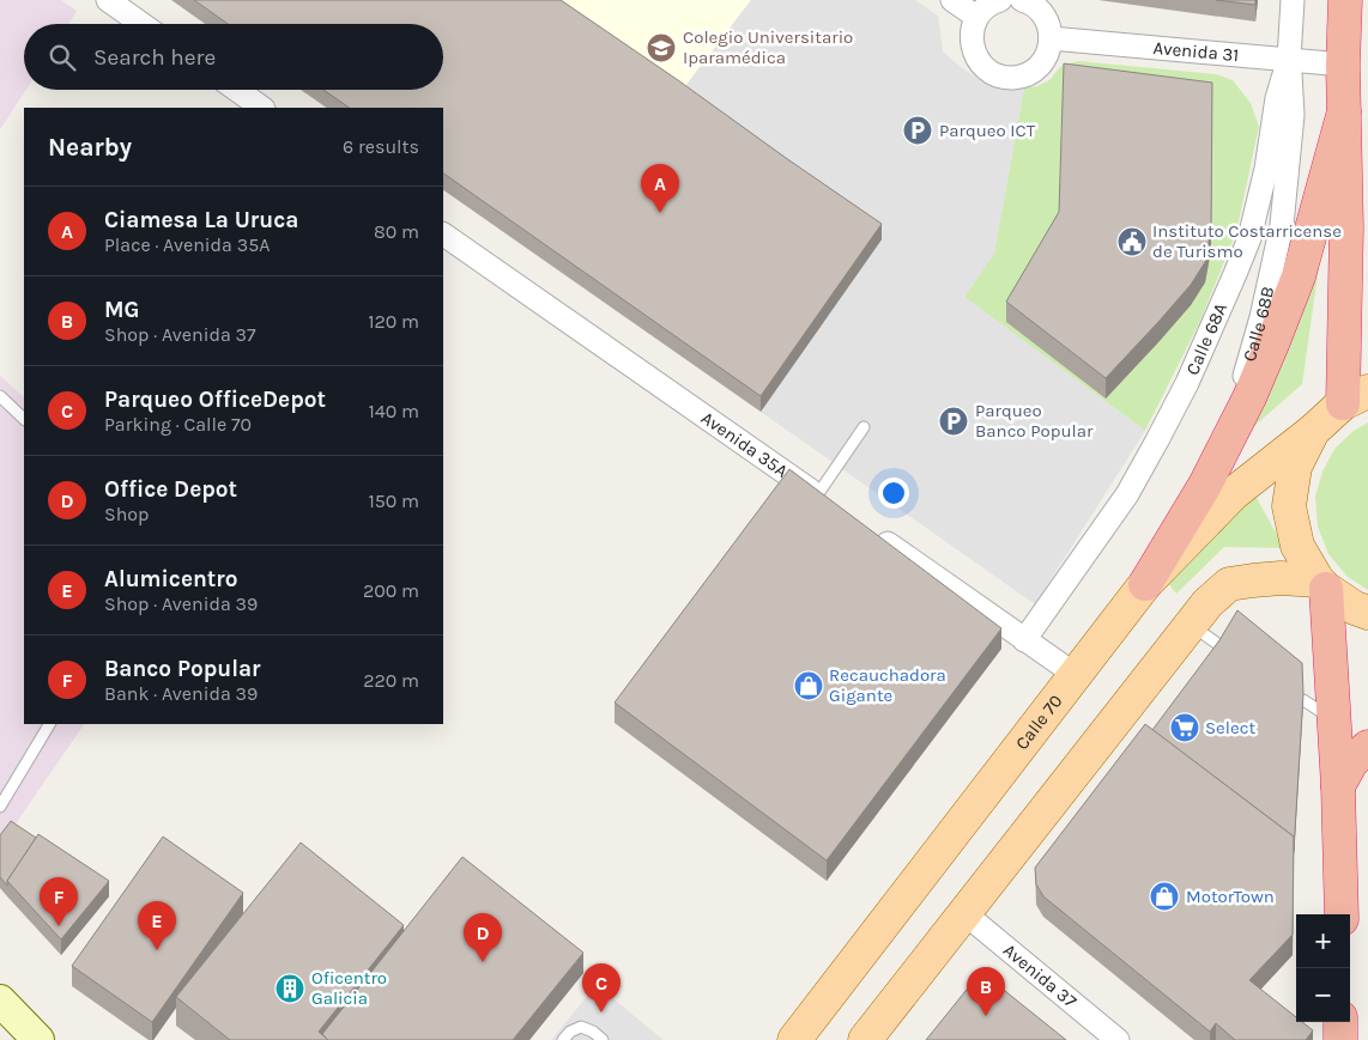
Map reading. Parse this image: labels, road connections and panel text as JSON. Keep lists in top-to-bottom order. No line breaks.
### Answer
{"streets":{"main road":["Calle 70"],"street":["Avenida 31","Calle 68B","Calle 68A","Avenida 35A","Avenida 37"]},"crossings":[["Avenida 31","Calle 68B"],["Avenida 31","Calle 68A"],["Calle 68B","Calle 68A"]],"places":{"school or university":["Colegio Universitario Iparamédica"],"parking":["Parqueo ICT","Parqueo Banco Popular"],"public building":["Instituto Costarricense de Turismo"],"shop":["Recauchadora Gigante","MotorTown"],"supermarket":["Select"],"building":["Oficentro Galicia"]},"page":{"search":"Search here","heading":["Nearby","6 results"],"pins":["A","F","E","D","C","B"],"list":[{"mark":"A","name":"Ciamesa La Uruca","note":"Place · Avenida 35A","value":"80 m"},{"mark":"B","name":"MG","note":"Shop · Avenida 37","value":"120 m"},{"mark":"C","name":"Parqueo OfficeDepot","note":"Parking · Calle 70","value":"140 m"},{"mark":"D","name":"Office Depot","note":"Shop","value":"150 m"},{"mark":"E","name":"Alumicentro","note":"Shop · Avenida 39","value":"200 m"},{"mark":"F","name":"Banco Popular","note":"Bank · Avenida 39","value":"220 m"}],"map_buttons":["+","−"]}}
